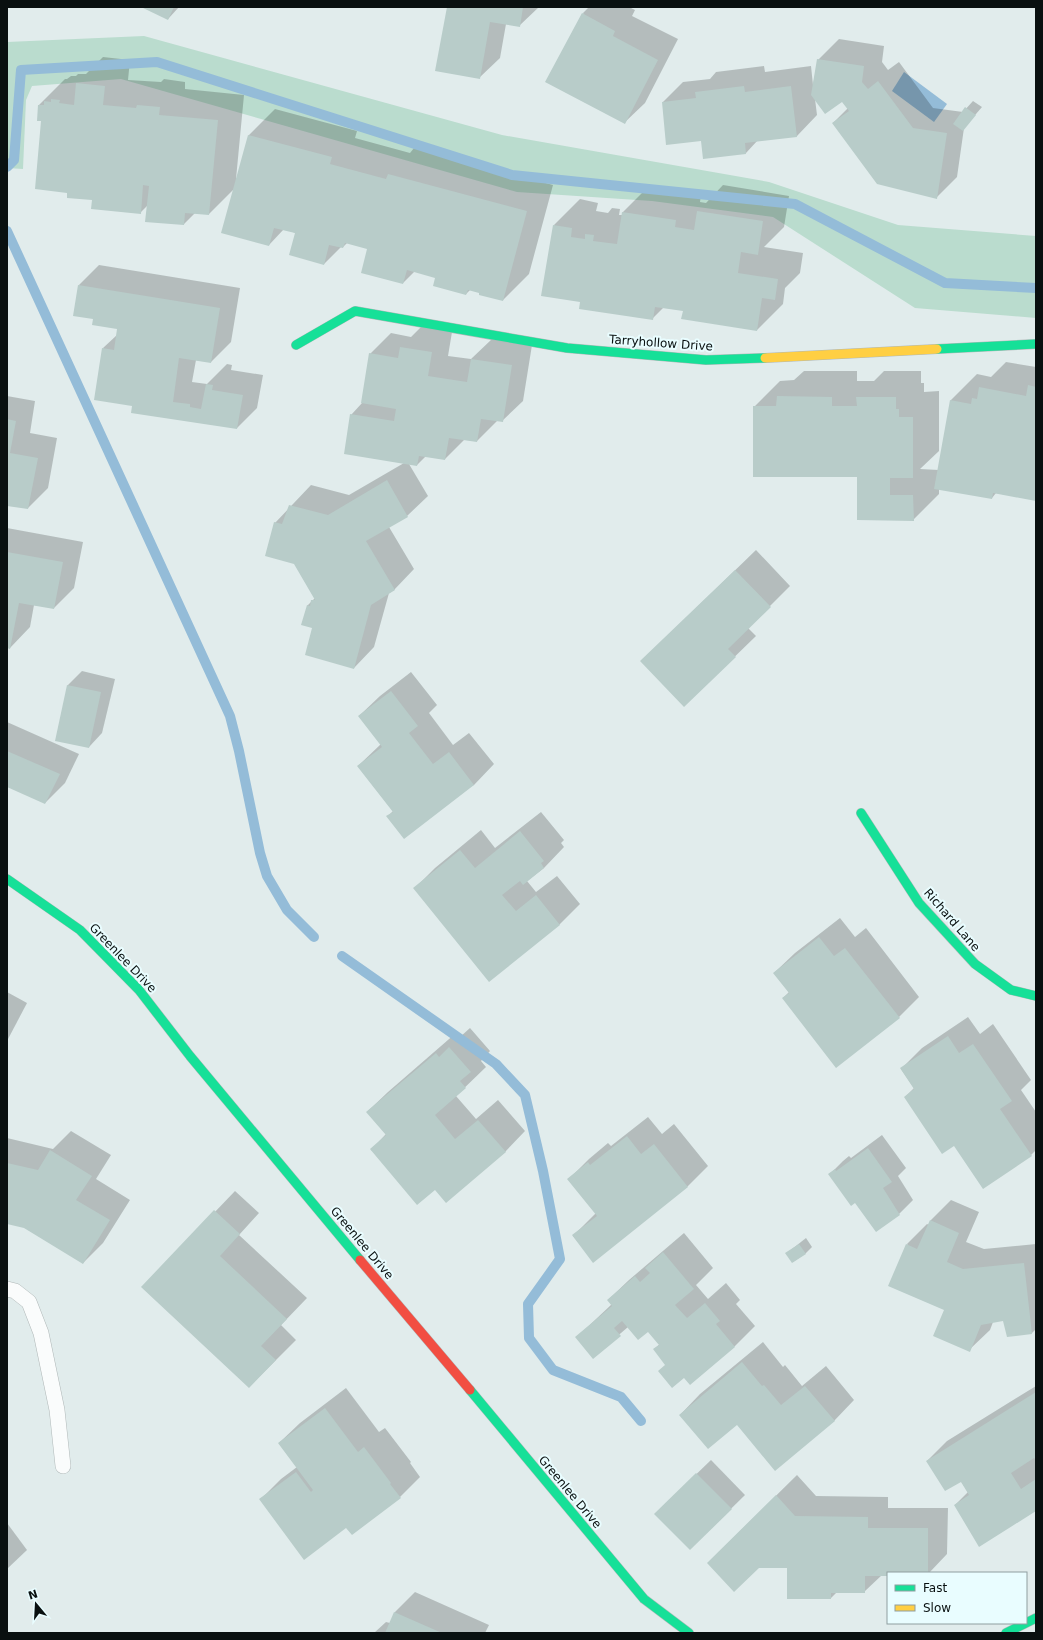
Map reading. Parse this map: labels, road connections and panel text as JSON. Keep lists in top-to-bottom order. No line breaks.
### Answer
{"streets":{"street":["Tarryhollow Drive","Richard Lane","Greenlee Drive"]},"legend":["Fast","Slow"],"north":"top"}
